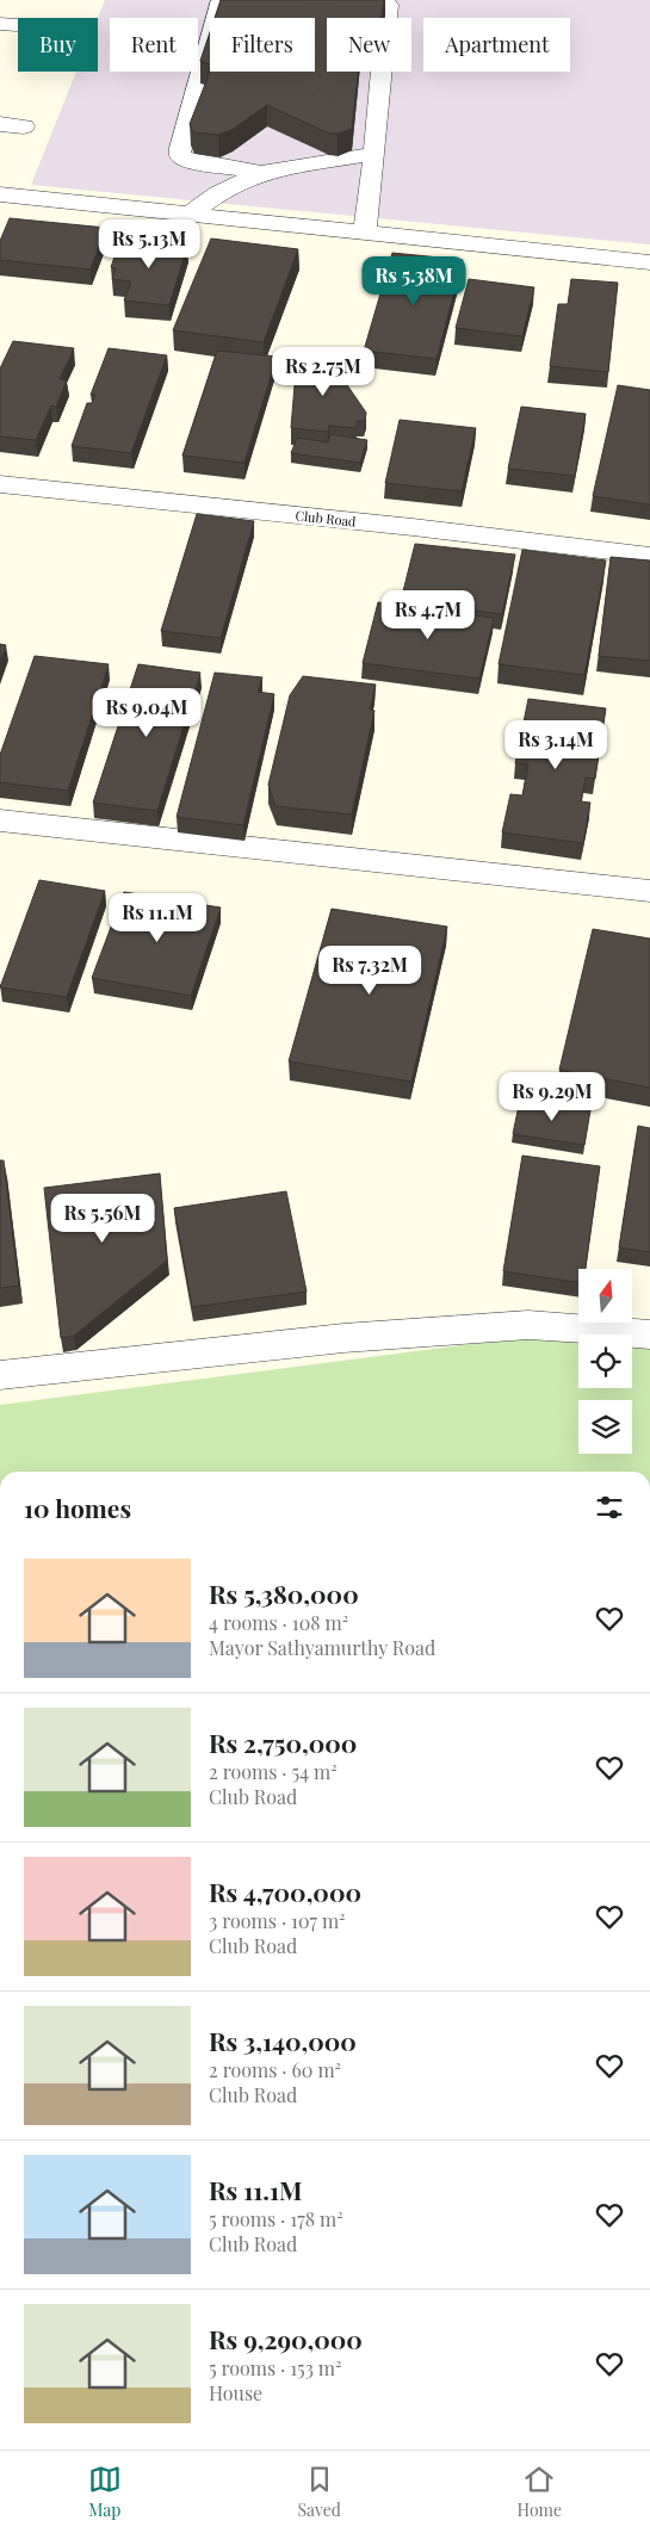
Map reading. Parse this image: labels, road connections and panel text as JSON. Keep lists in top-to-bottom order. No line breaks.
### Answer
{"streets":{"street":["Club Road"]},"north":"top","page":{"chip":["Buy","Rent","Filters","New","Apartment"],"price":["Rs 5.13M","Rs 5.38M","Rs 2.75M","Rs 4.7M","Rs 9.04M","Rs 3.14M","Rs 11.1M","Rs 7.32M","Rs 9.29M","Rs 5.56M"],"heading":"10 homes","list":[{"name":"Rs 5,380,000","note":"4 rooms · 108 m² · Mayor Sathyamurthy Road"},{"name":"Rs 2,750,000","note":"2 rooms · 54 m² · Club Road"},{"name":"Rs 4,700,000","note":"3 rooms · 107 m² · Club Road"},{"name":"Rs 3,140,000","note":"2 rooms · 60 m² · Club Road"},{"name":"Rs 11.1M","note":"5 rooms · 178 m² · Club Road"},{"name":"Rs 9,290,000","note":"5 rooms · 153 m² · House"}],"tabs":["Map","Saved","Home"]}}
